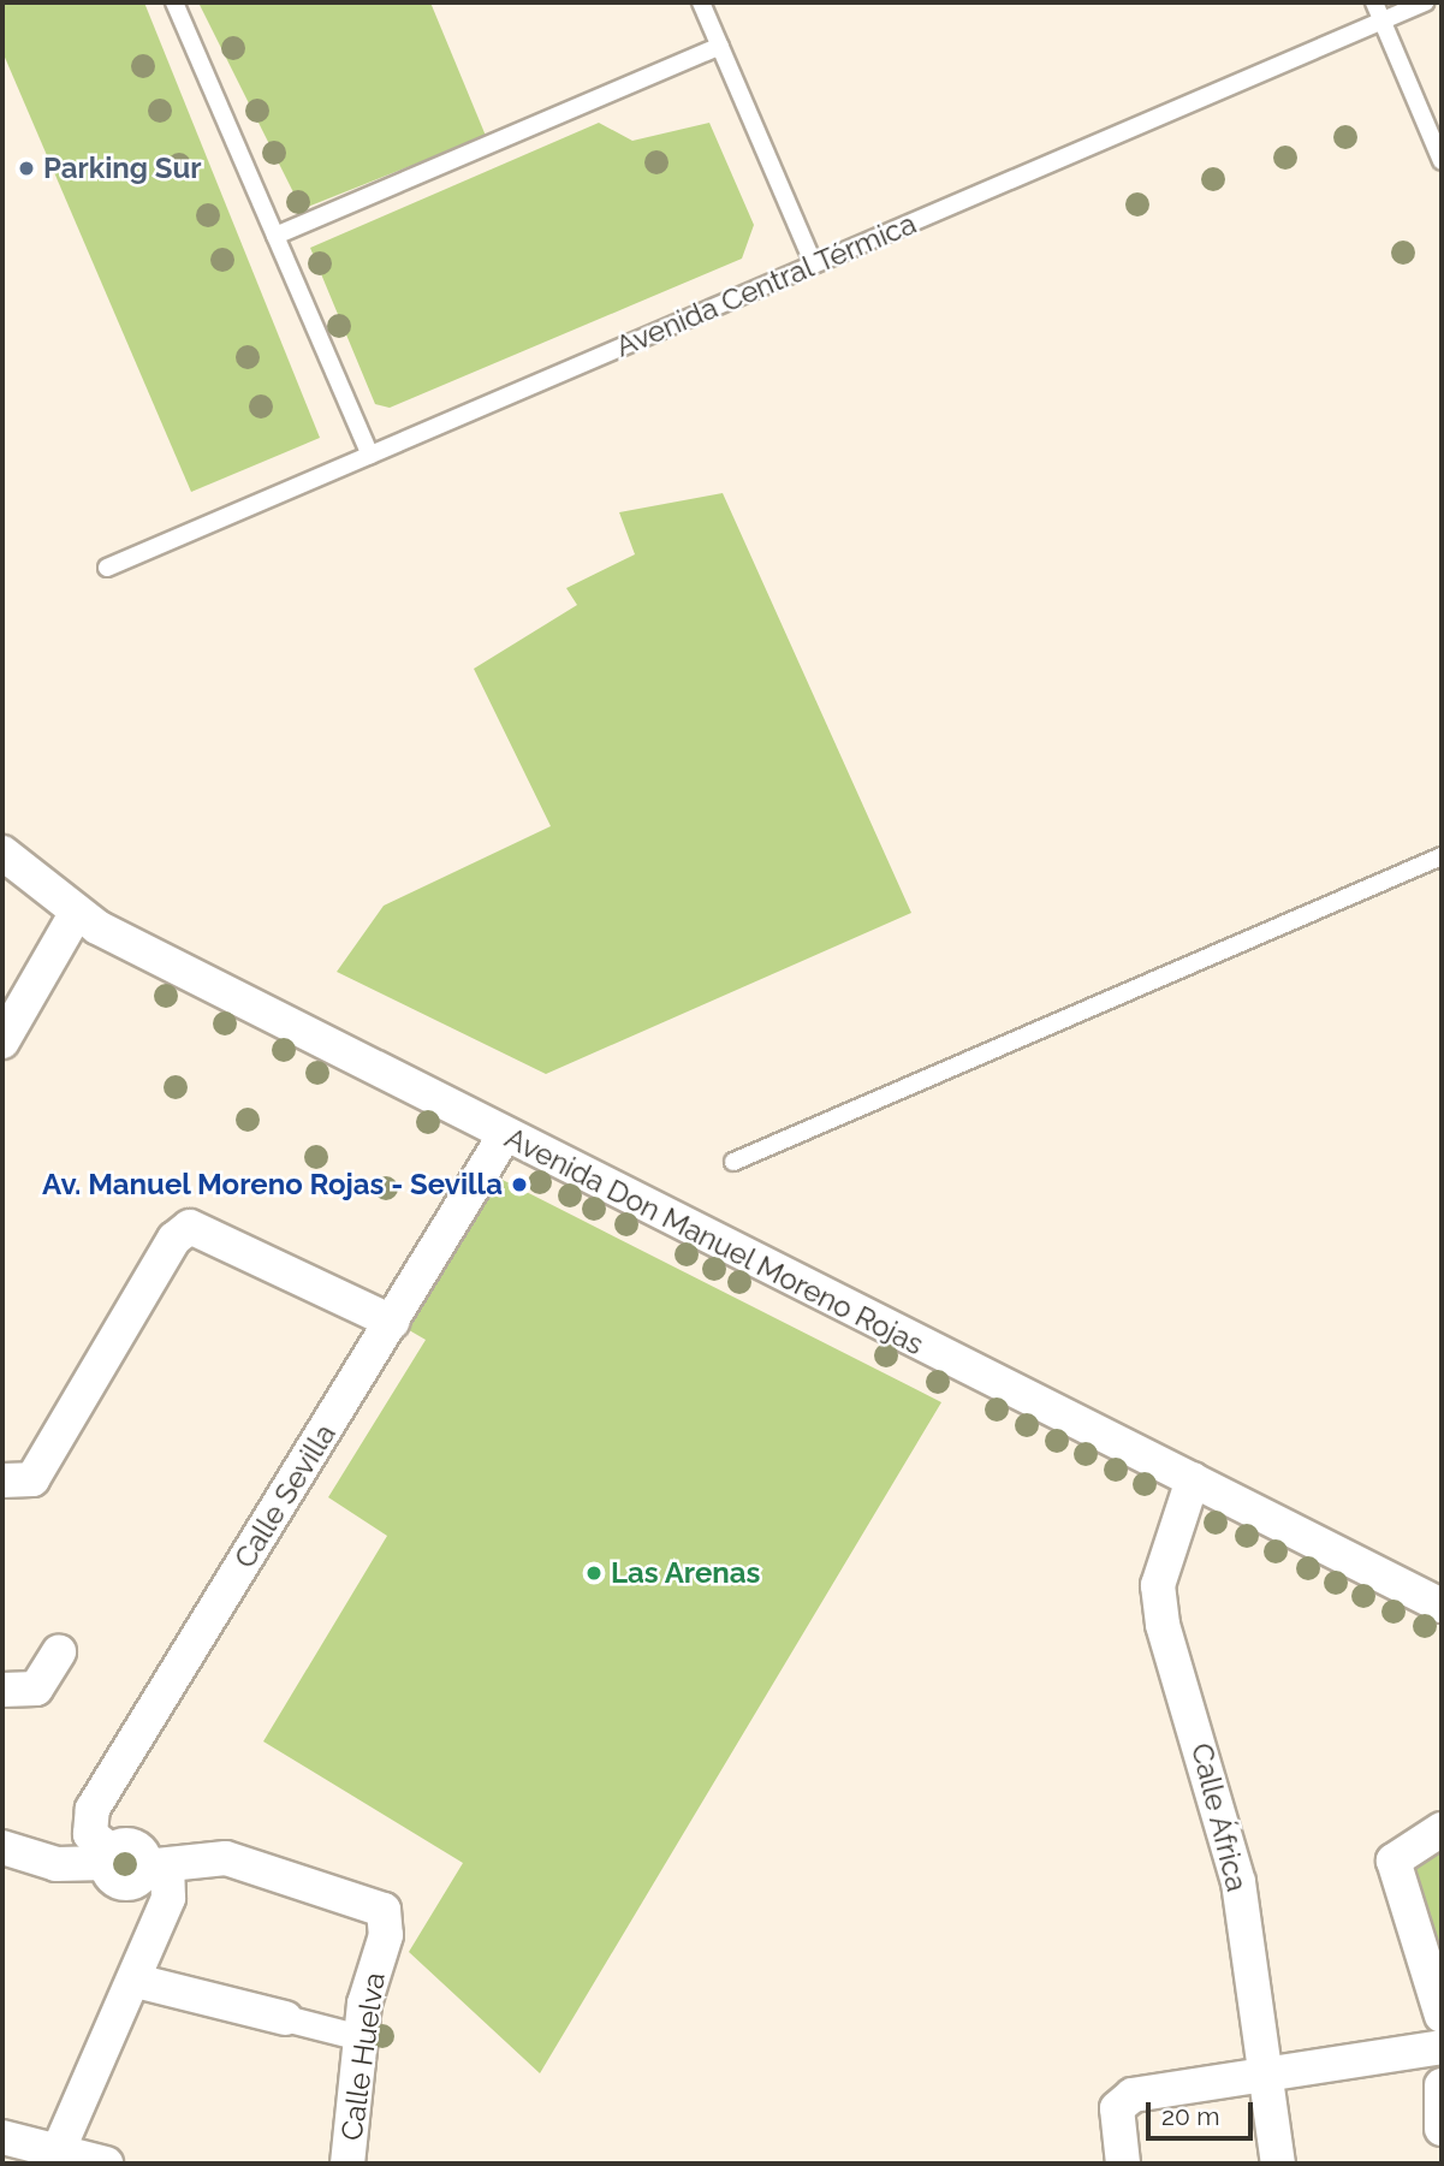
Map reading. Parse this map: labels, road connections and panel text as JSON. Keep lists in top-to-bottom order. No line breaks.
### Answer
{"streets":{"street":["Avenida Don Manuel Moreno Rojas","Calle Sevilla","Calle África","Calle Huelva"],"lane":["Avenida Central Térmica"]},"crossings":[["Avenida Don Manuel Moreno Rojas","Calle Sevilla"],["Avenida Don Manuel Moreno Rojas","Calle África"]],"places":["Parking Sur","Av. Manuel Moreno Rojas - Sevilla","Las Arenas"],"scale_bar":"20 m"}
